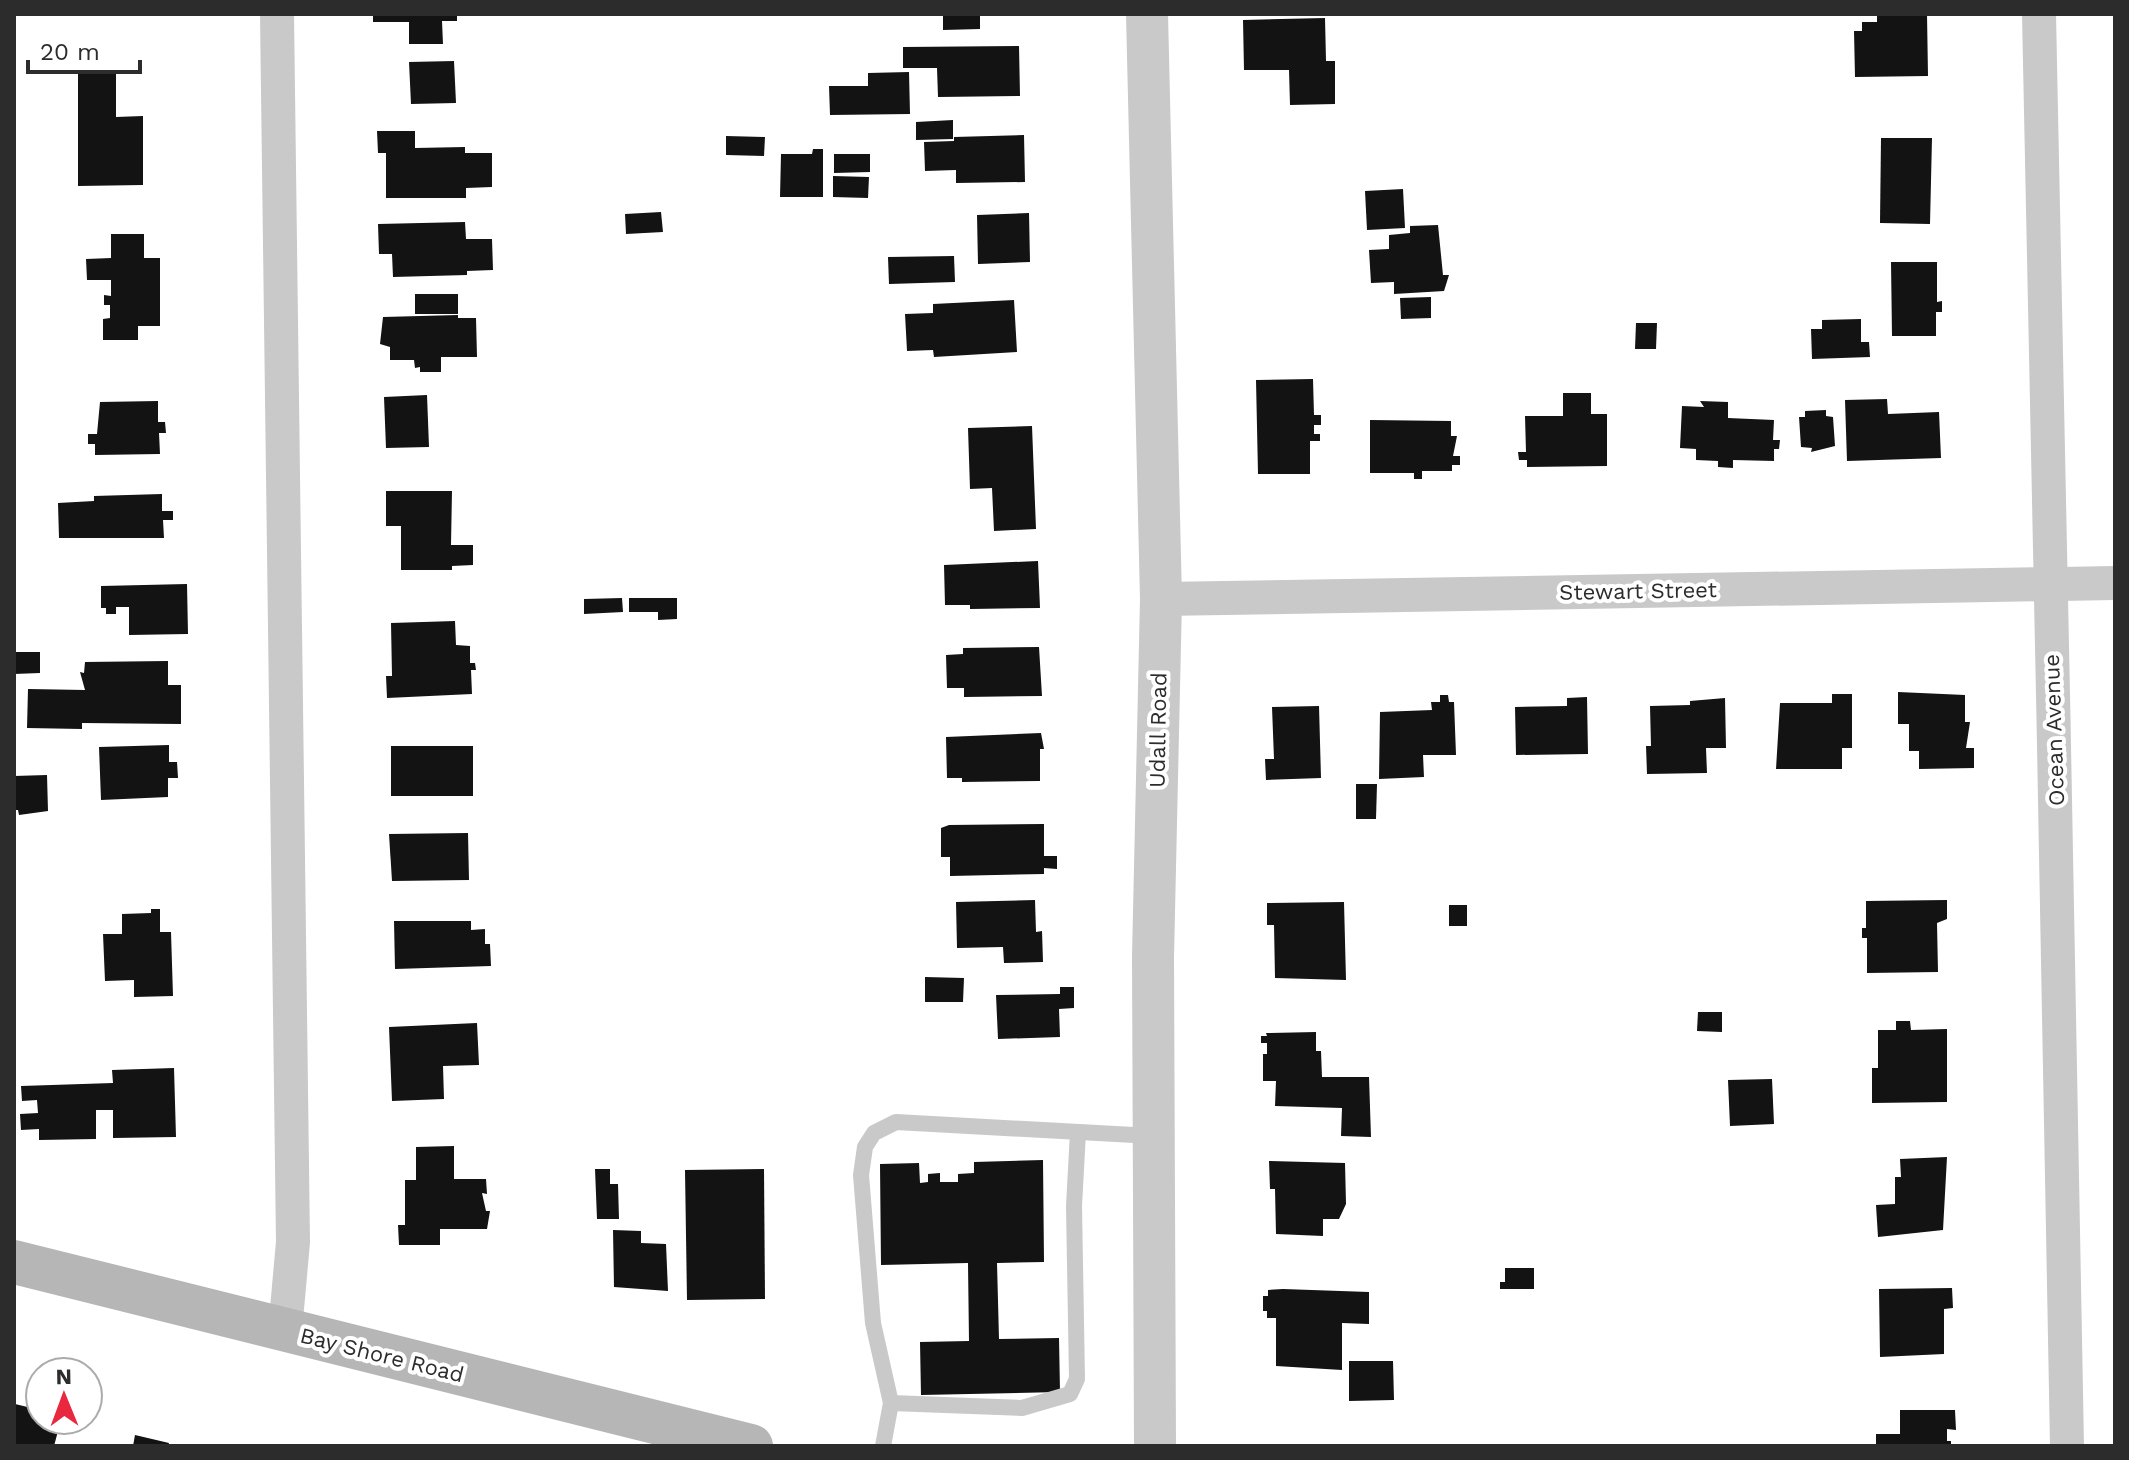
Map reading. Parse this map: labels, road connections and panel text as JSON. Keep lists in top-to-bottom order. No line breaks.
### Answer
{"streets":{"main road":["Bay Shore Road"],"street":["Stewart Street","Udall Road","Ocean Avenue"]},"crossings":[["Stewart Street","Udall Road"],["Stewart Street","Ocean Avenue"]],"scale_bar":"20 m","north":"top"}
